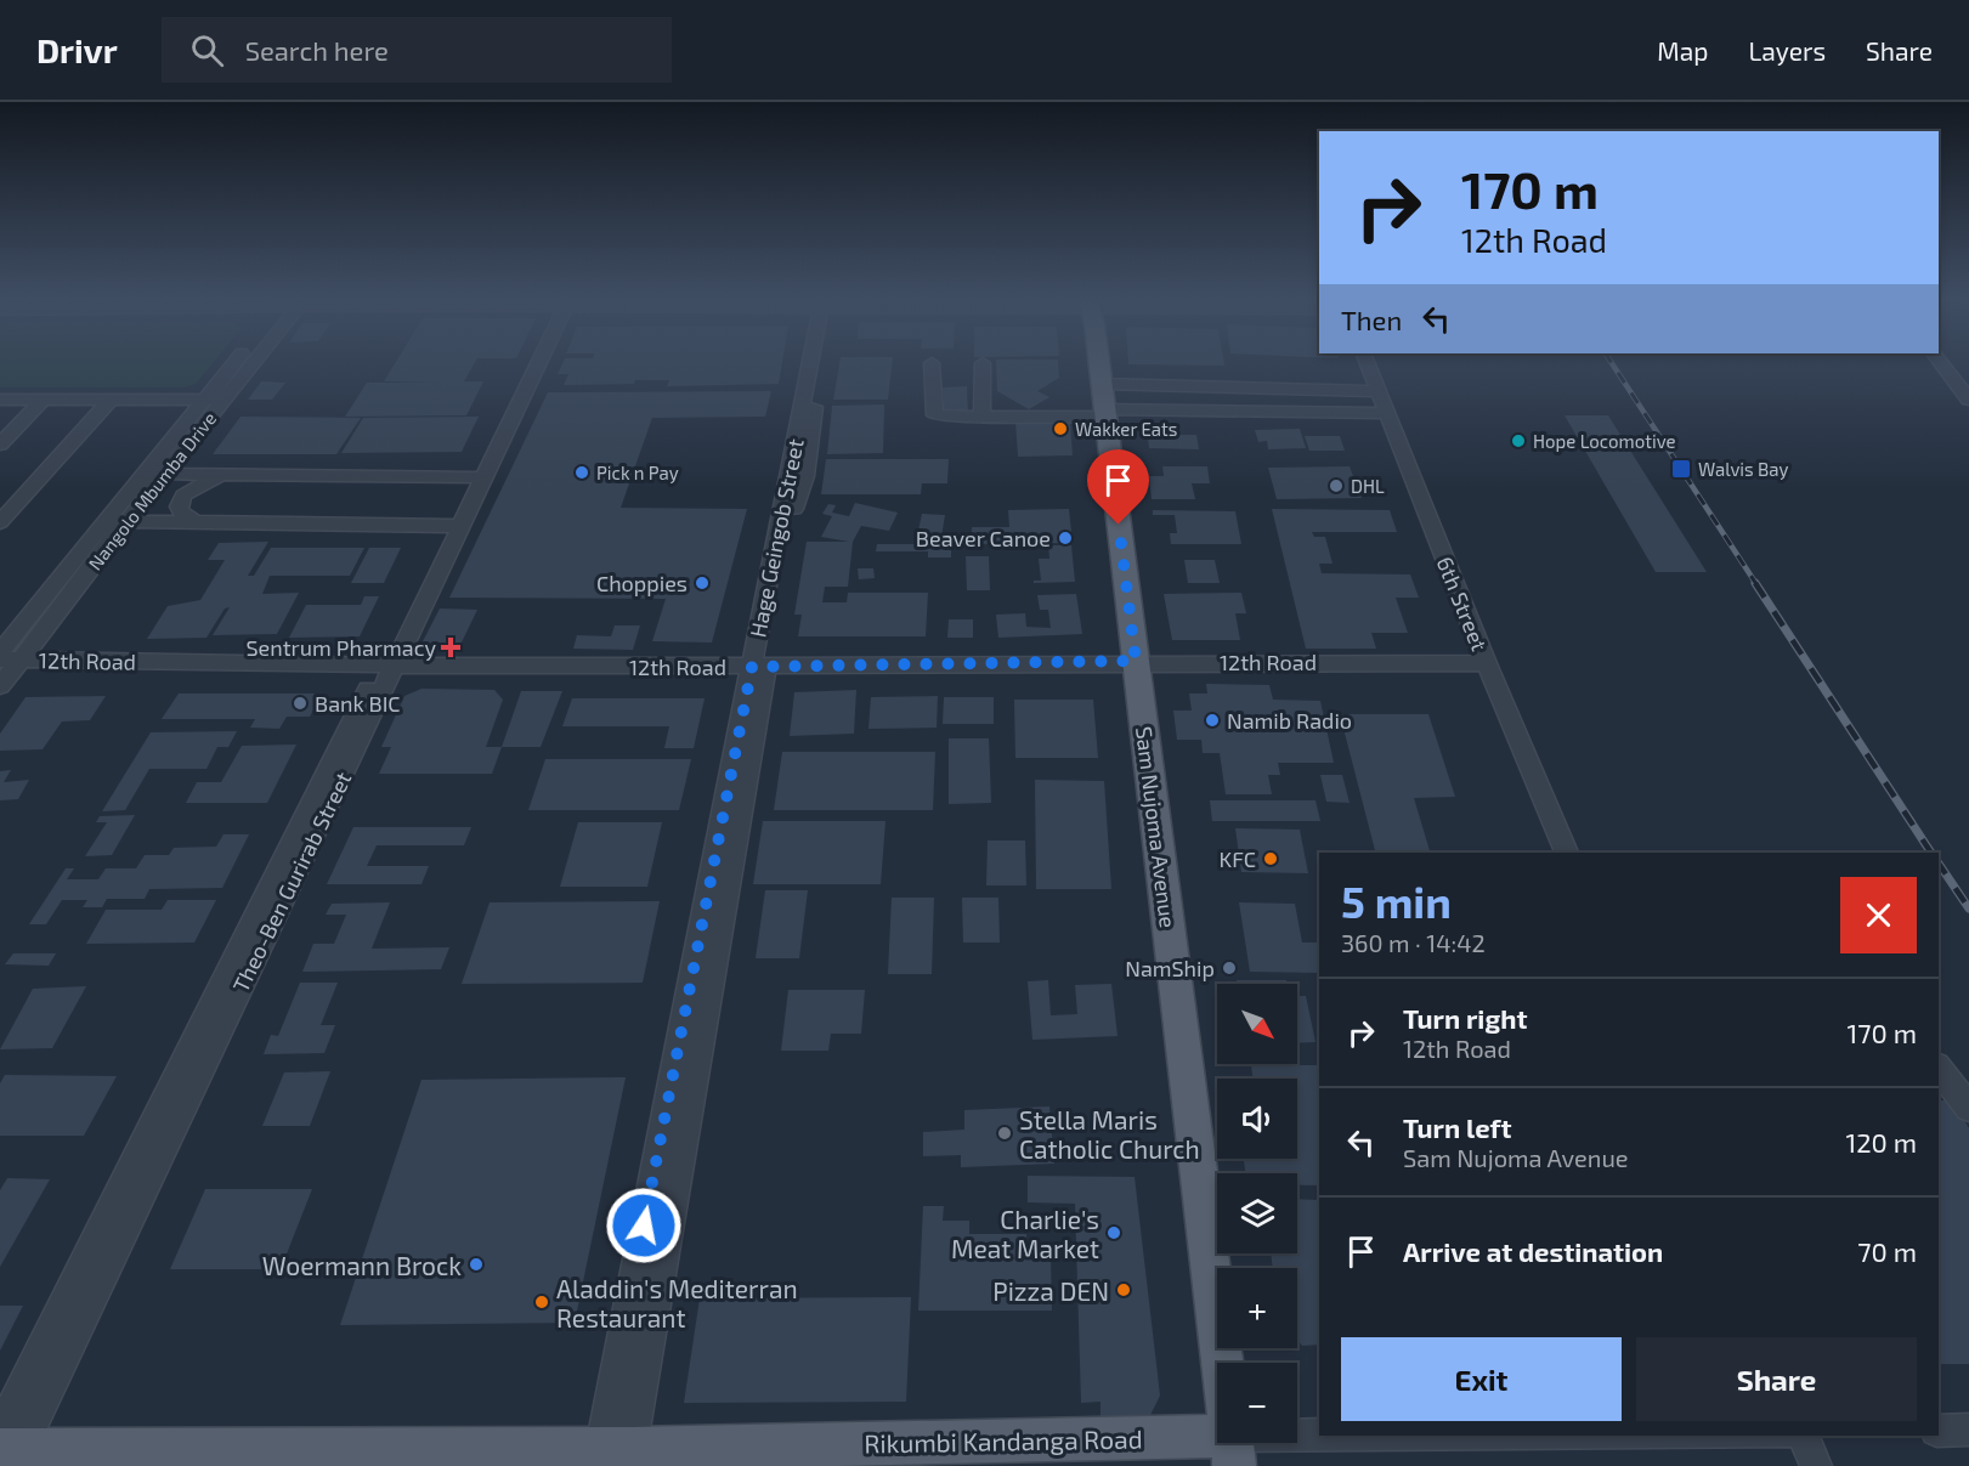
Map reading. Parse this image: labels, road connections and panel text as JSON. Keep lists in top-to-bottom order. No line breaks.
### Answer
{"streets":{"main road":["Sam Nujoma Avenue","Rikumbi Kandanga Road"],"street":["Nangolo Mbumba Drive","Hage Geingob Street","6th Street","12th Road","Theo-Ben Gurirab Street"]},"crossings":[["Nangolo Mbumba Drive","12th Road"],["Hage Geingob Street","12th Road"],["Hage Geingob Street","Rikumbi Kandanga Road"],["6th Street","12th Road"],["12th Road","Sam Nujoma Avenue"],["12th Road","Theo-Ben Gurirab Street"],["Theo-Ben Gurirab Street","Rikumbi Kandanga Road"]],"places":{"other":["Wakker Eats","Hope Locomotive","Pick n Pay","DHL","Beaver Canoe","Choppies","Bank BIC","Namib Radio","KFC","NamShip","Stella Maris Catholic Church","Charlie's Meat Market","Woermann Brock","Pizza DEN","Aladdin's Mediterran Restaurant"],"transit":["Walvis Bay"],"health":["Sentrum Pharmacy"]},"north":"bottom right","page":{"header":"Drivr","search":"Search here","nav":["Map","Layers","Share"],"turn":["170 m","12th Road"],"then":"Then","heading":["5 min","360 m · 14:42"],"list":[{"name":"Turn right","note":"12th Road","value":"170 m"},{"name":"Turn left","note":"Sam Nujoma Avenue","value":"120 m"},{"name":"Arrive at destination","value":"70 m"}],"map_buttons":["+","−"],"buttons":["Exit","Share"]}}
